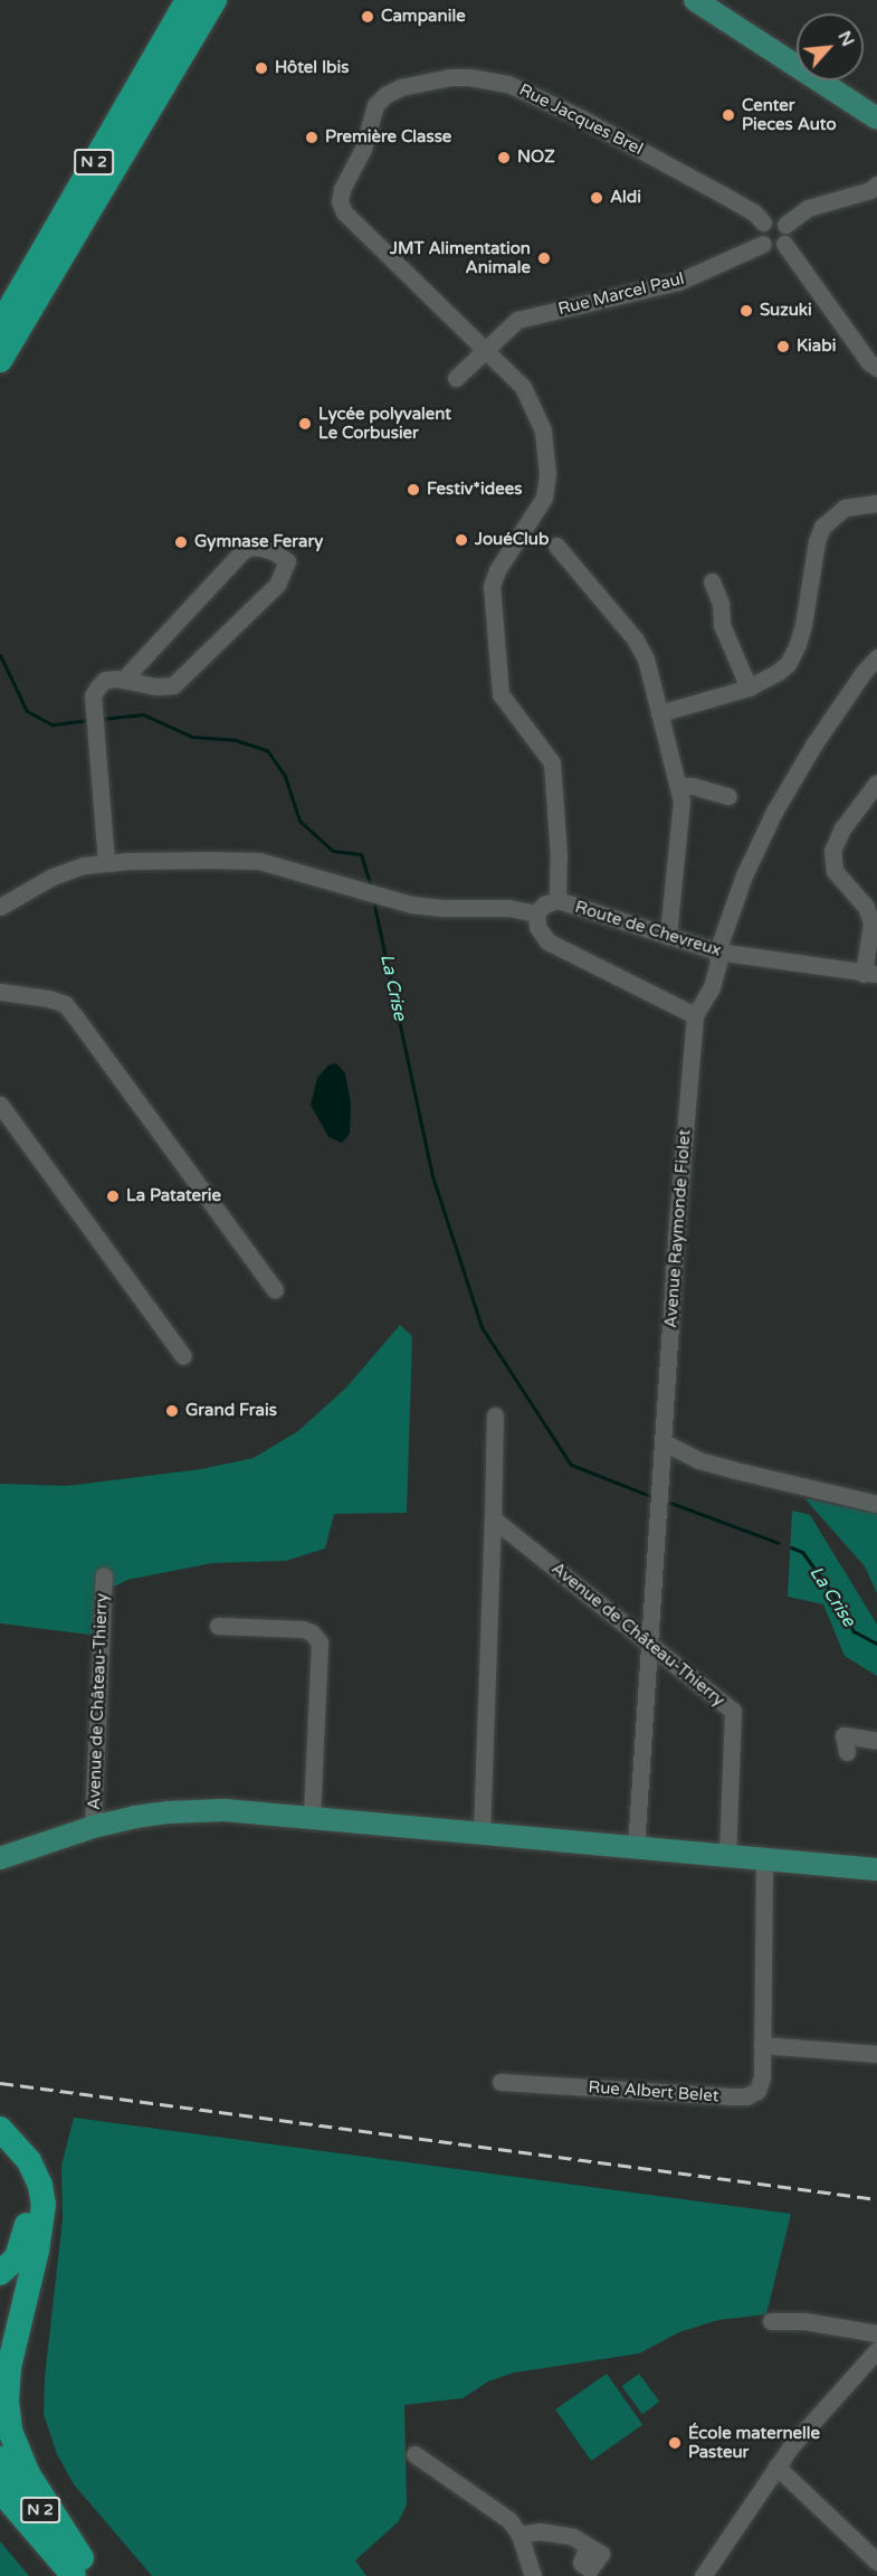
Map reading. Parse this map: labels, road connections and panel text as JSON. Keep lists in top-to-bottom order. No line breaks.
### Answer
{"streets":{"highway":["N 2"],"main road":["Avenue de Château-Thierry"],"street":["Rue Jacques Brel","Rue Marcel Paul","Route de Chevreux","Avenue Raymonde Fiolet","Rue Albert Belet"]},"crossings":[["Rue Jacques Brel","Rue Marcel Paul"],["Route de Chevreux","Avenue Raymonde Fiolet"],["Avenue Raymonde Fiolet","Avenue de Château-Thierry"],["Avenue de Château-Thierry","Rue Albert Belet"]],"water":["La Crise"],"places":["Campanile","Hôtel Ibis","Center Pieces Auto","Première Classe","NOZ","Aldi","JMT Alimentation Animale","Suzuki","Kiabi","Lycée polyvalent Le Corbusier","Festiv*idees","JouéClub","Gymnase Ferary","La Pataterie","Grand Frais","École maternelle Pasteur"],"north":"top right"}
